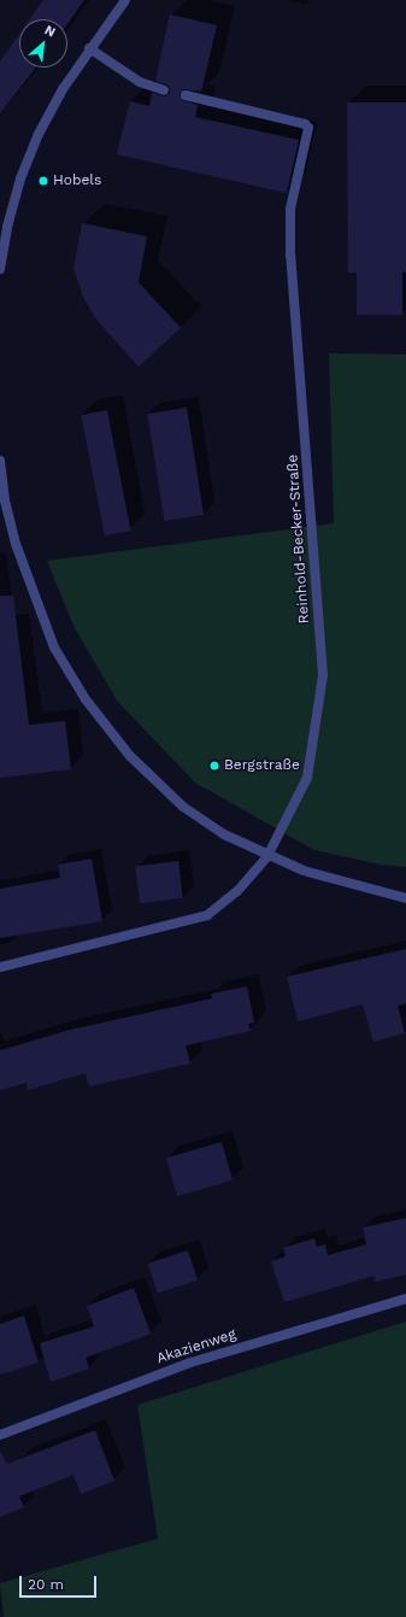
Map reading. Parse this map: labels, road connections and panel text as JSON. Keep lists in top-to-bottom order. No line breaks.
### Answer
{"streets":{"street":["Reinhold-Becker-Straße","Akazienweg"]},"places":["Hobels","Bergstraße"],"scale_bar":"20 m","north":"top right"}
